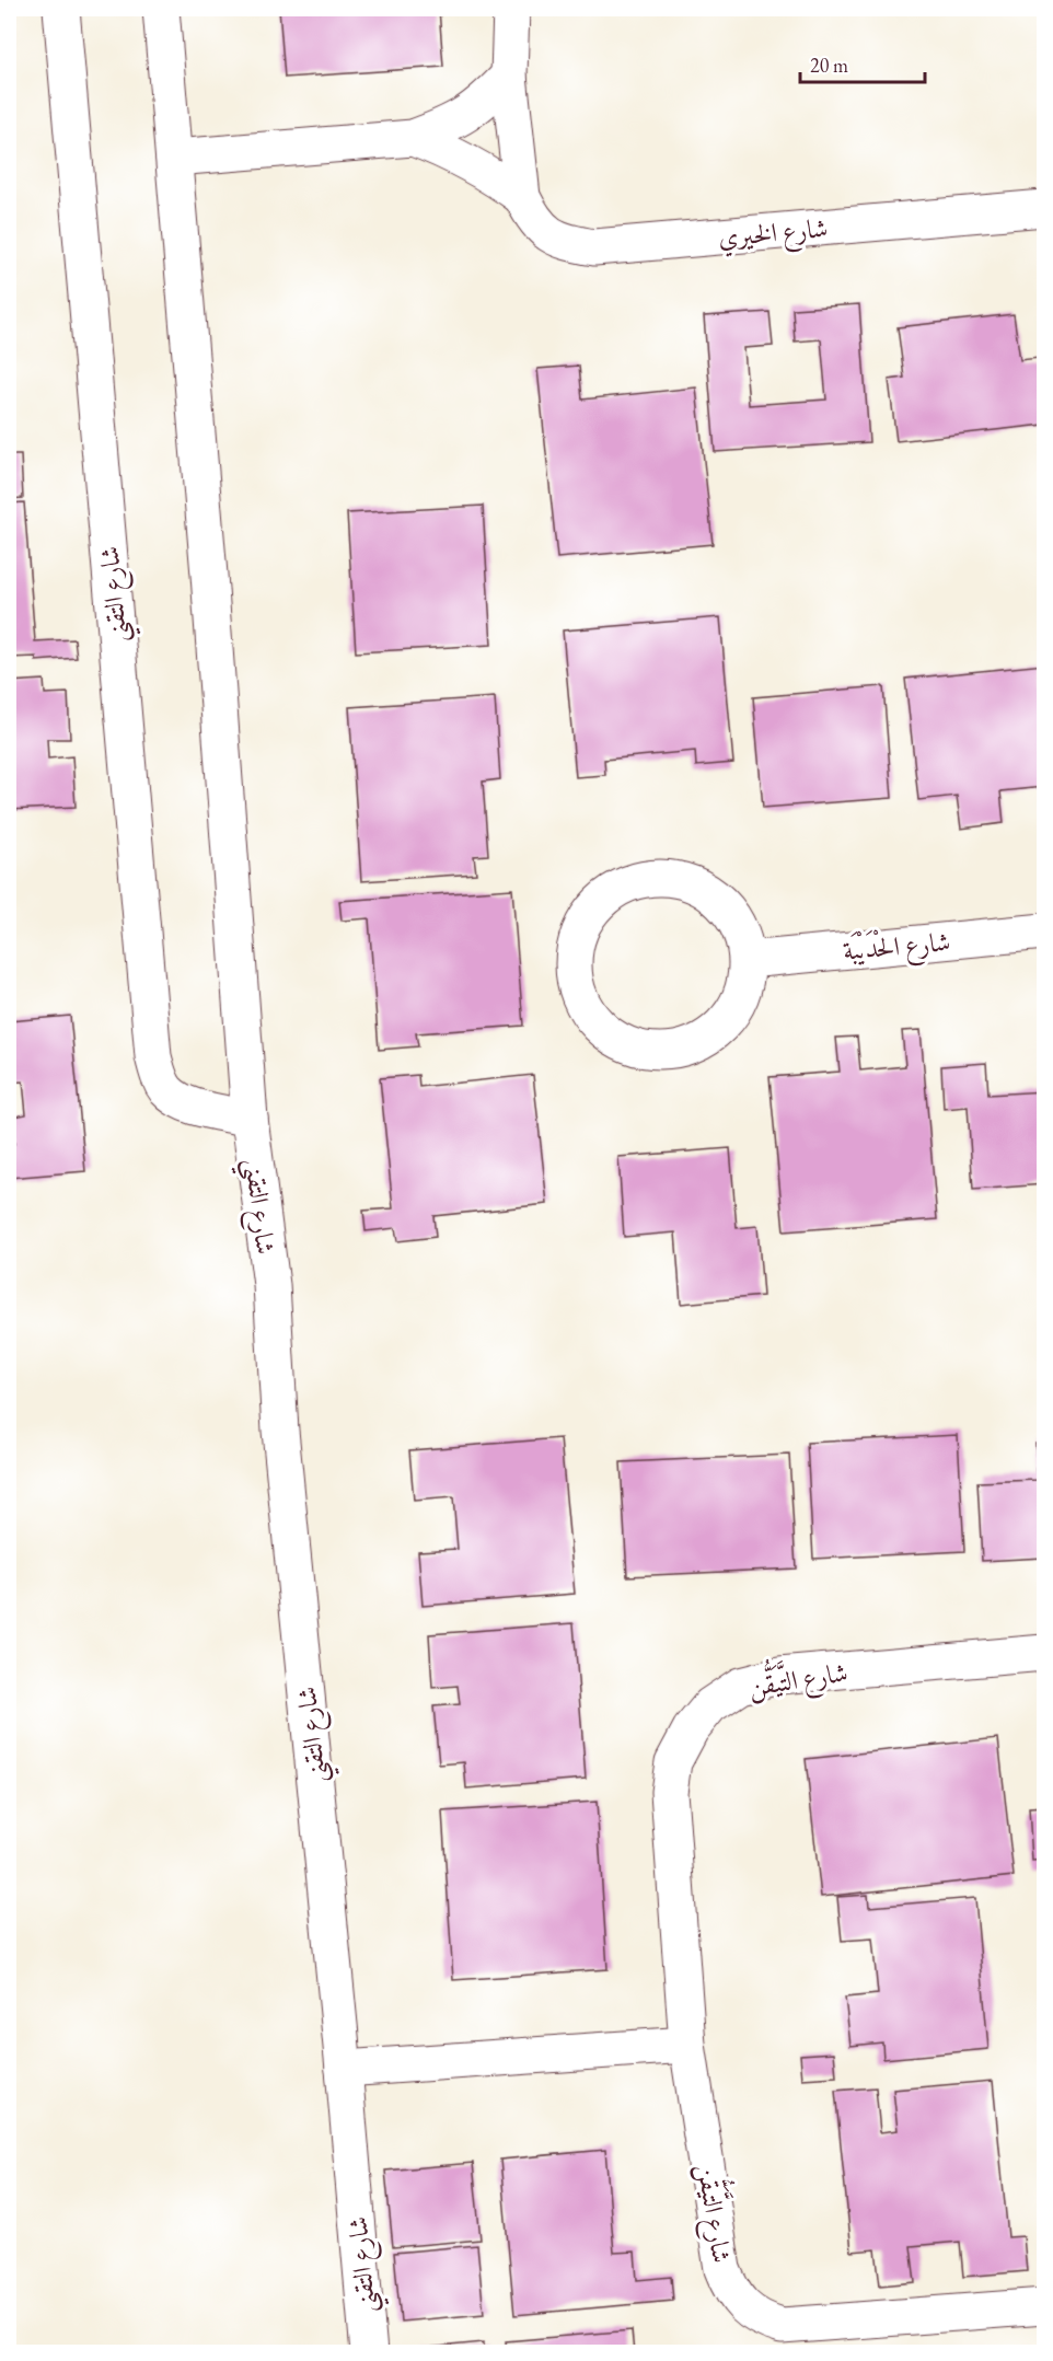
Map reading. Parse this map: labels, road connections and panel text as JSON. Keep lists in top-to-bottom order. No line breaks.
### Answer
{"streets":{"street":["شارع الخيري","شارع التقني","شارع الحْدَيْبَة","شارع التَّيَقُّن"]},"crossings":[["شارع الخيري","شارع التقني"]],"scale_bar":"20 m"}
